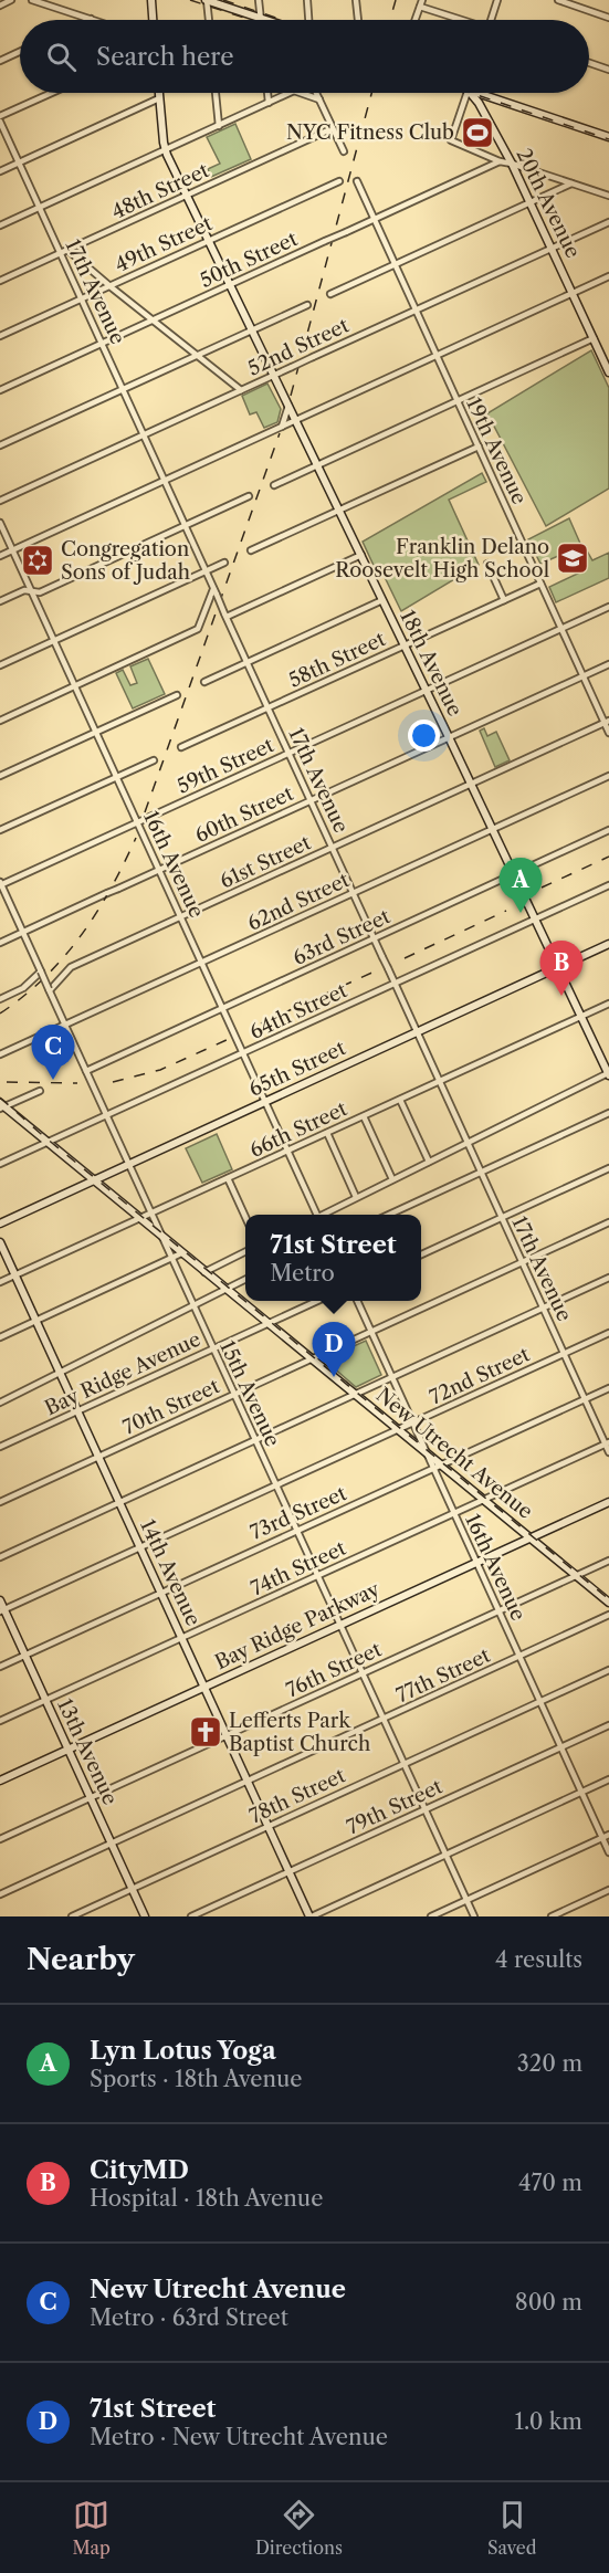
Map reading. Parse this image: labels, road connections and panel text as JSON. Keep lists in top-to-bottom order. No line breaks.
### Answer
{"streets":{"main road":["20th Avenue","18th Avenue","65th Street","New Utrecht Avenue","14th Avenue","Bay Ridge Parkway","13th Avenue"],"street":["48th Street","49th Street","50th Street","17th Avenue","52nd Street","19th Avenue","58th Street","59th Street","60th Street","61st Street","16th Avenue","62nd Street","63rd Street","64th Street","66th Street","Bay Ridge Avenue","72nd Street","15th Avenue","70th Street","73rd Street","74th Street","76th Street","77th Street","78th Street","79th Street"]},"crossings":[["48th Street","17th Avenue"],["48th Street","18th Avenue"],["20th Avenue","52nd Street"],["49th Street","17th Avenue"],["49th Street","18th Avenue"],["50th Street","17th Avenue"],["50th Street","19th Avenue"],["50th Street","18th Avenue"],["17th Avenue","52nd Street"],["17th Avenue","58th Street"],["17th Avenue","59th Street"],["17th Avenue","60th Street"],["17th Avenue","61st Street"],["17th Avenue","62nd Street"],["17th Avenue","63rd Street"],["17th Avenue","64th Street"],["17th Avenue","65th Street"],["17th Avenue","66th Street"],["17th Avenue","72nd Street"],["17th Avenue","70th Street"],["17th Avenue","73rd Street"],["17th Avenue","74th Street"],["52nd Street","19th Avenue"],["52nd Street","18th Avenue"],["19th Avenue","58th Street"],["19th Avenue","59th Street"],["19th Avenue","60th Street"],["19th Avenue","61st Street"],["58th Street","18th Avenue"],["18th Avenue","59th Street"],["18th Avenue","60th Street"],["18th Avenue","61st Street"],["18th Avenue","62nd Street"],["18th Avenue","63rd Street"],["18th Avenue","64th Street"],["18th Avenue","65th Street"],["18th Avenue","66th Street"],["59th Street","16th Avenue"],["59th Street","15th Avenue"],["60th Street","16th Avenue"],["60th Street","15th Avenue"],["61st Street","16th Avenue"],["61st Street","15th Avenue"],["16th Avenue","62nd Street"],["16th Avenue","63rd Street"],["16th Avenue","64th Street"],["16th Avenue","65th Street"],["16th Avenue","66th Street"],["16th Avenue","72nd Street"],["16th Avenue","70th Street"],["16th Avenue","New Utrecht Avenue"],["16th Avenue","73rd Street"],["16th Avenue","74th Street"],["16th Avenue","Bay Ridge Parkway"],["16th Avenue","76th Street"],["16th Avenue","77th Street"],["16th Avenue","78th Street"],["16th Avenue","79th Street"],["62nd Street","15th Avenue"],["63rd Street","15th Avenue"],["64th Street","15th Avenue"],["64th Street","New Utrecht Avenue"],["65th Street","15th Avenue"],["65th Street","New Utrecht Avenue"],["66th Street","15th Avenue"],["66th Street","New Utrecht Avenue"],["66th Street","14th Avenue"],["Bay Ridge Avenue","15th Avenue"],["Bay Ridge Avenue","New Utrecht Avenue"],["Bay Ridge Avenue","14th Avenue"],["72nd Street","15th Avenue"],["72nd Street","New Utrecht Avenue"],["72nd Street","14th Avenue"],["72nd Street","13th Avenue"],["15th Avenue","70th Street"],["15th Avenue","New Utrecht Avenue"],["15th Avenue","73rd Street"],["15th Avenue","74th Street"],["15th Avenue","Bay Ridge Parkway"],["15th Avenue","76th Street"],["15th Avenue","77th Street"],["15th Avenue","78th Street"],["15th Avenue","79th Street"],["70th Street","New Utrecht Avenue"],["70th Street","14th Avenue"],["New Utrecht Avenue","73rd Street"],["New Utrecht Avenue","74th Street"],["New Utrecht Avenue","Bay Ridge Parkway"],["New Utrecht Avenue","76th Street"],["73rd Street","14th Avenue"],["73rd Street","13th Avenue"],["74th Street","14th Avenue"],["74th Street","13th Avenue"],["14th Avenue","Bay Ridge Parkway"],["14th Avenue","76th Street"],["14th Avenue","77th Street"],["14th Avenue","78th Street"],["14th Avenue","79th Street"],["Bay Ridge Parkway","13th Avenue"],["76th Street","13th Avenue"],["77th Street","13th Avenue"],["13th Avenue","78th Street"]],"places":{"sports":["NYC Fitness Club"],"school or university":["Franklin Delano Roosevelt High School"],"synagogue":["Congregation Sons of Judah"],"church":["Lefferts Park Baptist Church"]},"page":{"search":"Search here","pins":["A","B","C","D"],"popup":["71st Street","Metro"],"heading":["Nearby","4 results"],"list":[{"mark":"A","name":"Lyn Lotus Yoga","note":"Sports · 18th Avenue","value":"320 m"},{"mark":"B","name":"CityMD","note":"Hospital · 18th Avenue","value":"470 m"},{"mark":"C","name":"New Utrecht Avenue","note":"Metro · 63rd Street","value":"800 m"},{"mark":"D","name":"71st Street","note":"Metro · New Utrecht Avenue","value":"1.0 km"}],"nav":["Map","Directions","Saved"]}}
